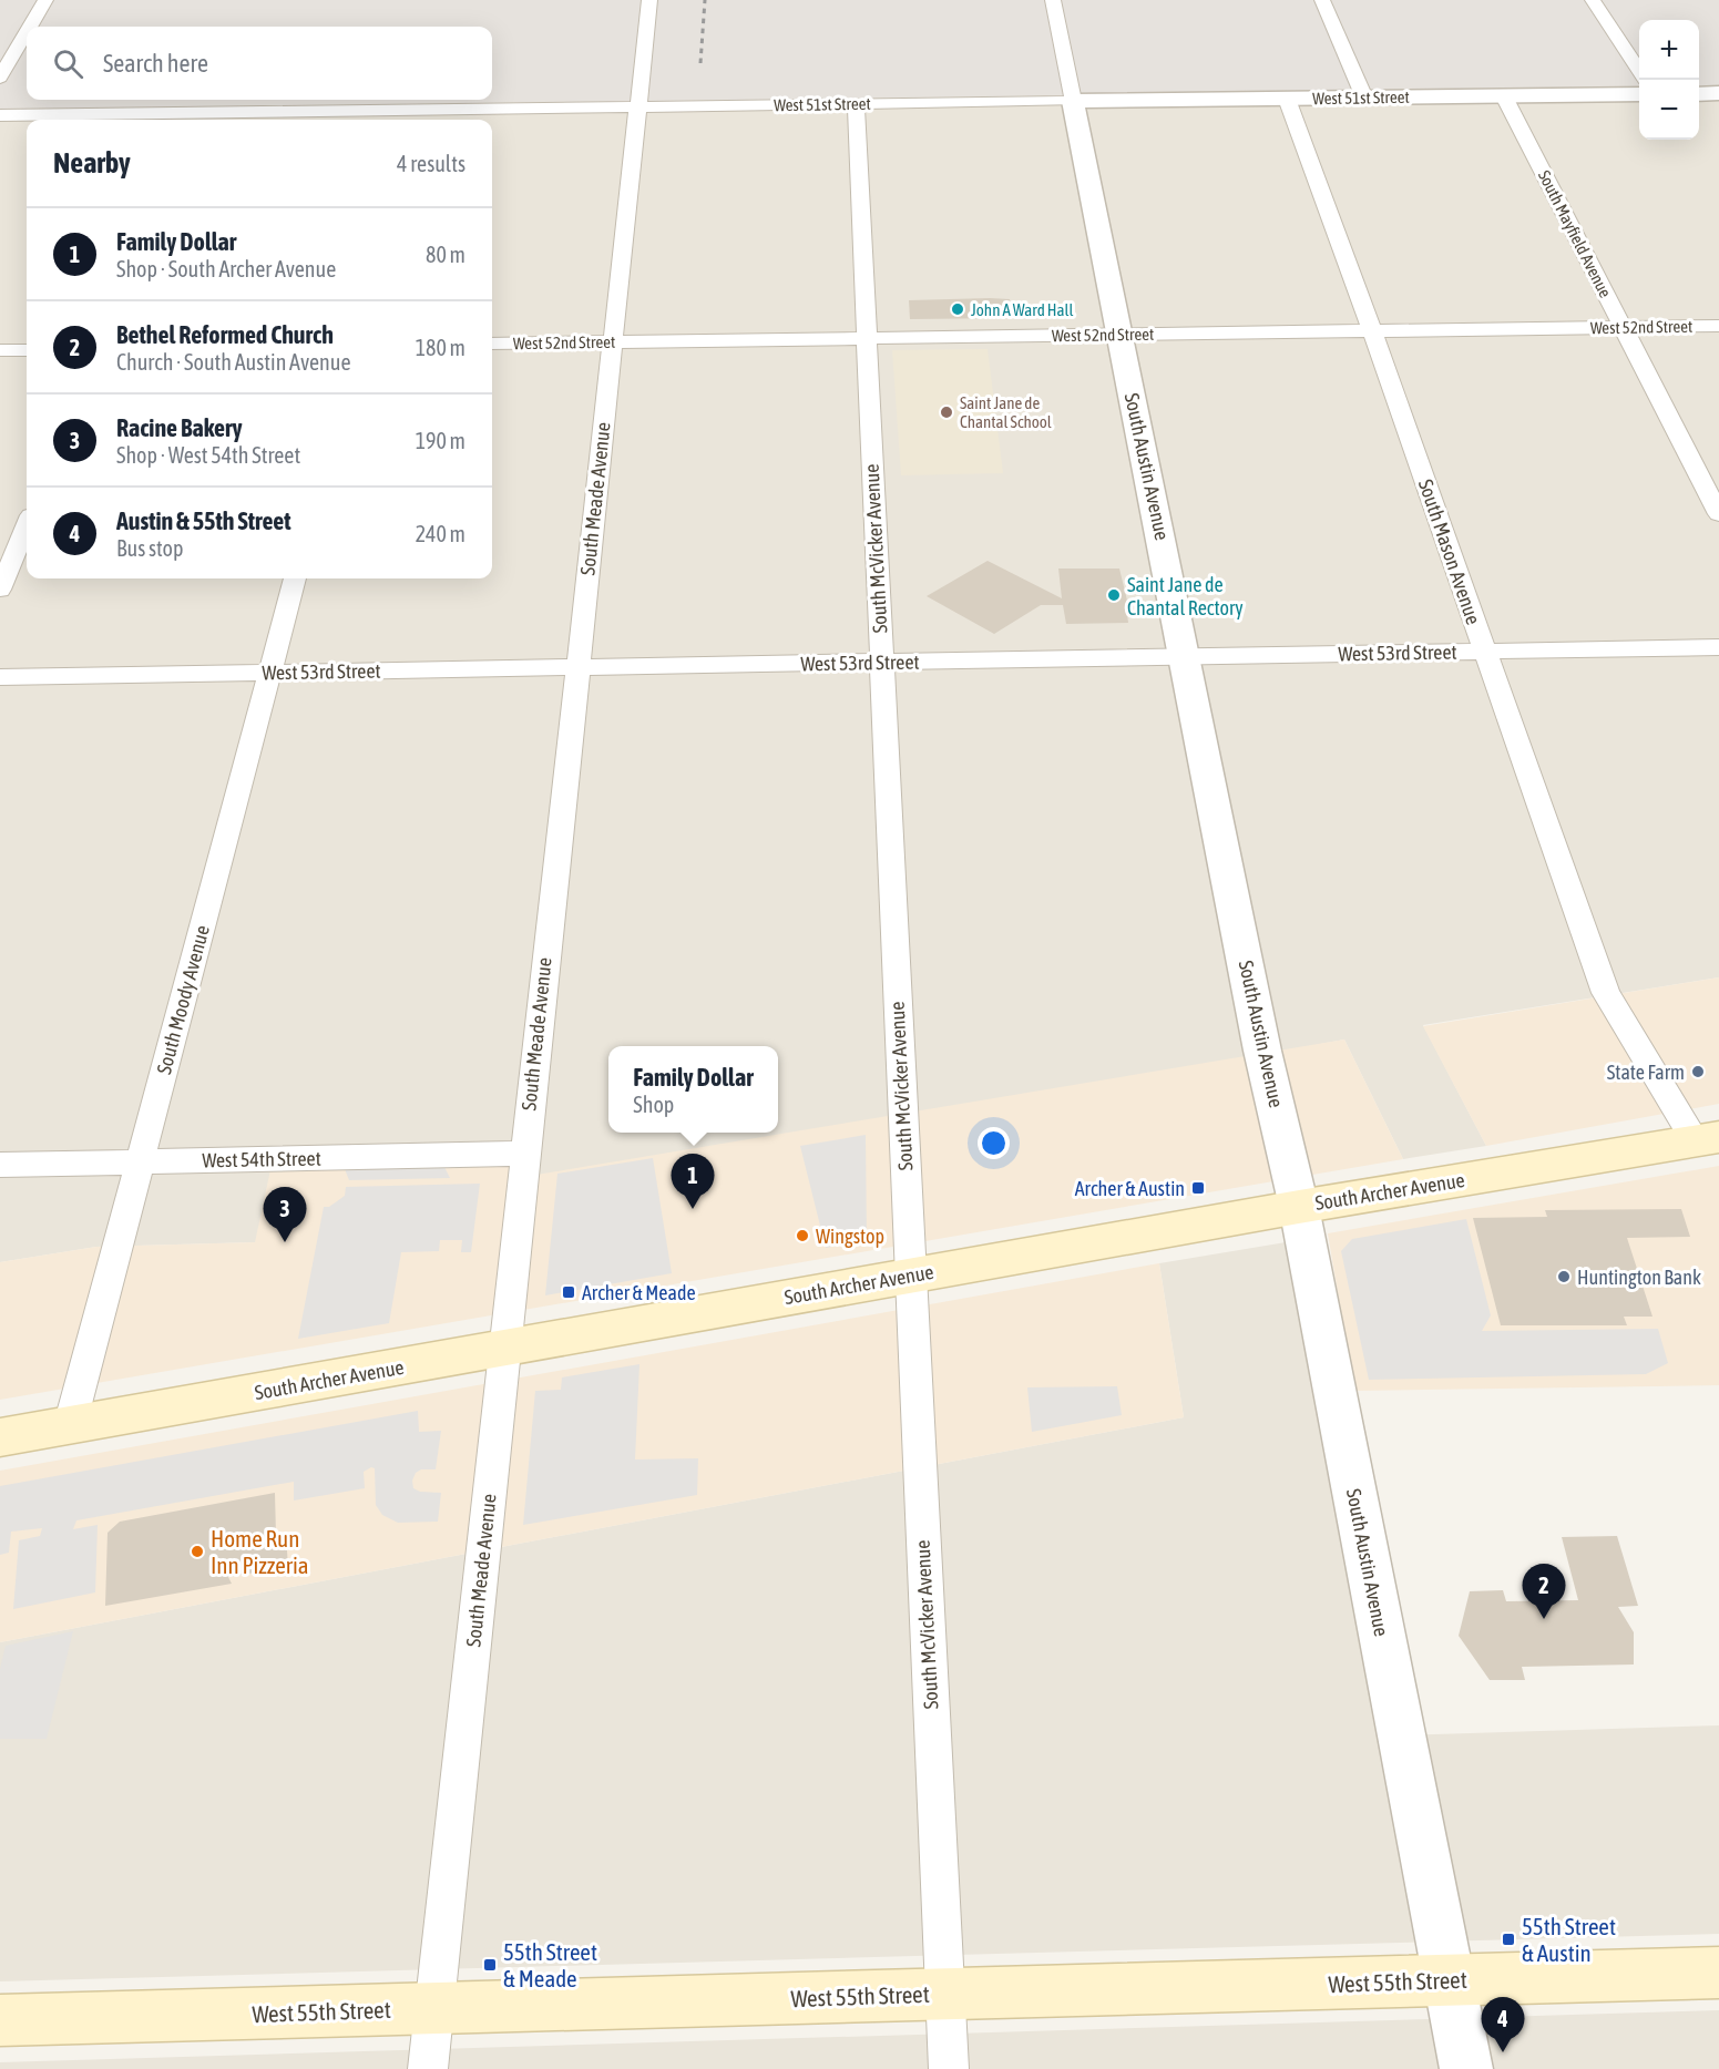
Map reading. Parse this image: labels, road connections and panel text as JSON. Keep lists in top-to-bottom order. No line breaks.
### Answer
{"streets":{"main road":["South Archer Avenue","West 55th Street"],"street":["West 51st Street","South Mayfield Avenue","West 52nd Street","South Austin Avenue","South Meade Avenue","South McVicker Avenue","South Mason Avenue","West 53rd Street","South Moody Avenue","West 54th Street"]},"crossings":[["West 51st Street","South Mayfield Avenue"],["West 51st Street","South Austin Avenue"],["West 51st Street","South Meade Avenue"],["West 51st Street","South McVicker Avenue"],["West 51st Street","South Mason Avenue"],["South Mayfield Avenue","West 52nd Street"],["West 52nd Street","South Austin Avenue"],["West 52nd Street","South Meade Avenue"],["West 52nd Street","South McVicker Avenue"],["West 52nd Street","South Mason Avenue"],["South Austin Avenue","West 53rd Street"],["South Austin Avenue","South Archer Avenue"],["South Austin Avenue","West 55th Street"],["South Meade Avenue","West 53rd Street"],["South Meade Avenue","West 54th Street"],["South Meade Avenue","South Archer Avenue"],["South Meade Avenue","West 55th Street"],["South McVicker Avenue","West 53rd Street"],["South McVicker Avenue","South Archer Avenue"],["South McVicker Avenue","West 55th Street"],["South Mason Avenue","West 53rd Street"],["South Mason Avenue","South Archer Avenue"],["West 53rd Street","South Moody Avenue"],["South Moody Avenue","West 54th Street"],["South Moody Avenue","South Archer Avenue"]],"places":{"other":["John A Ward Hall","Saint Jane de Chantal School","Saint Jane de Chantal Rectory","State Farm","Wingstop","Huntington Bank","Home Run Inn Pizzeria"],"transit":["Archer & Austin","Archer & Meade","55th Street & Austin","55th Street & Meade"]},"page":{"map_buttons":["+","−"],"search":"Search here","heading":["Nearby","4 results"],"list":[{"mark":"1","name":"Family Dollar","note":"Shop · South Archer Avenue","value":"80 m"},{"mark":"2","name":"Bethel Reformed Church","note":"Church · South Austin Avenue","value":"180 m"},{"mark":"3","name":"Racine Bakery","note":"Shop · West 54th Street","value":"190 m"},{"mark":"4","name":"Austin & 55th Street","note":"Bus stop","value":"240 m"}],"popup":["Family Dollar","Shop"],"pins":["1","3","2","4"]}}
